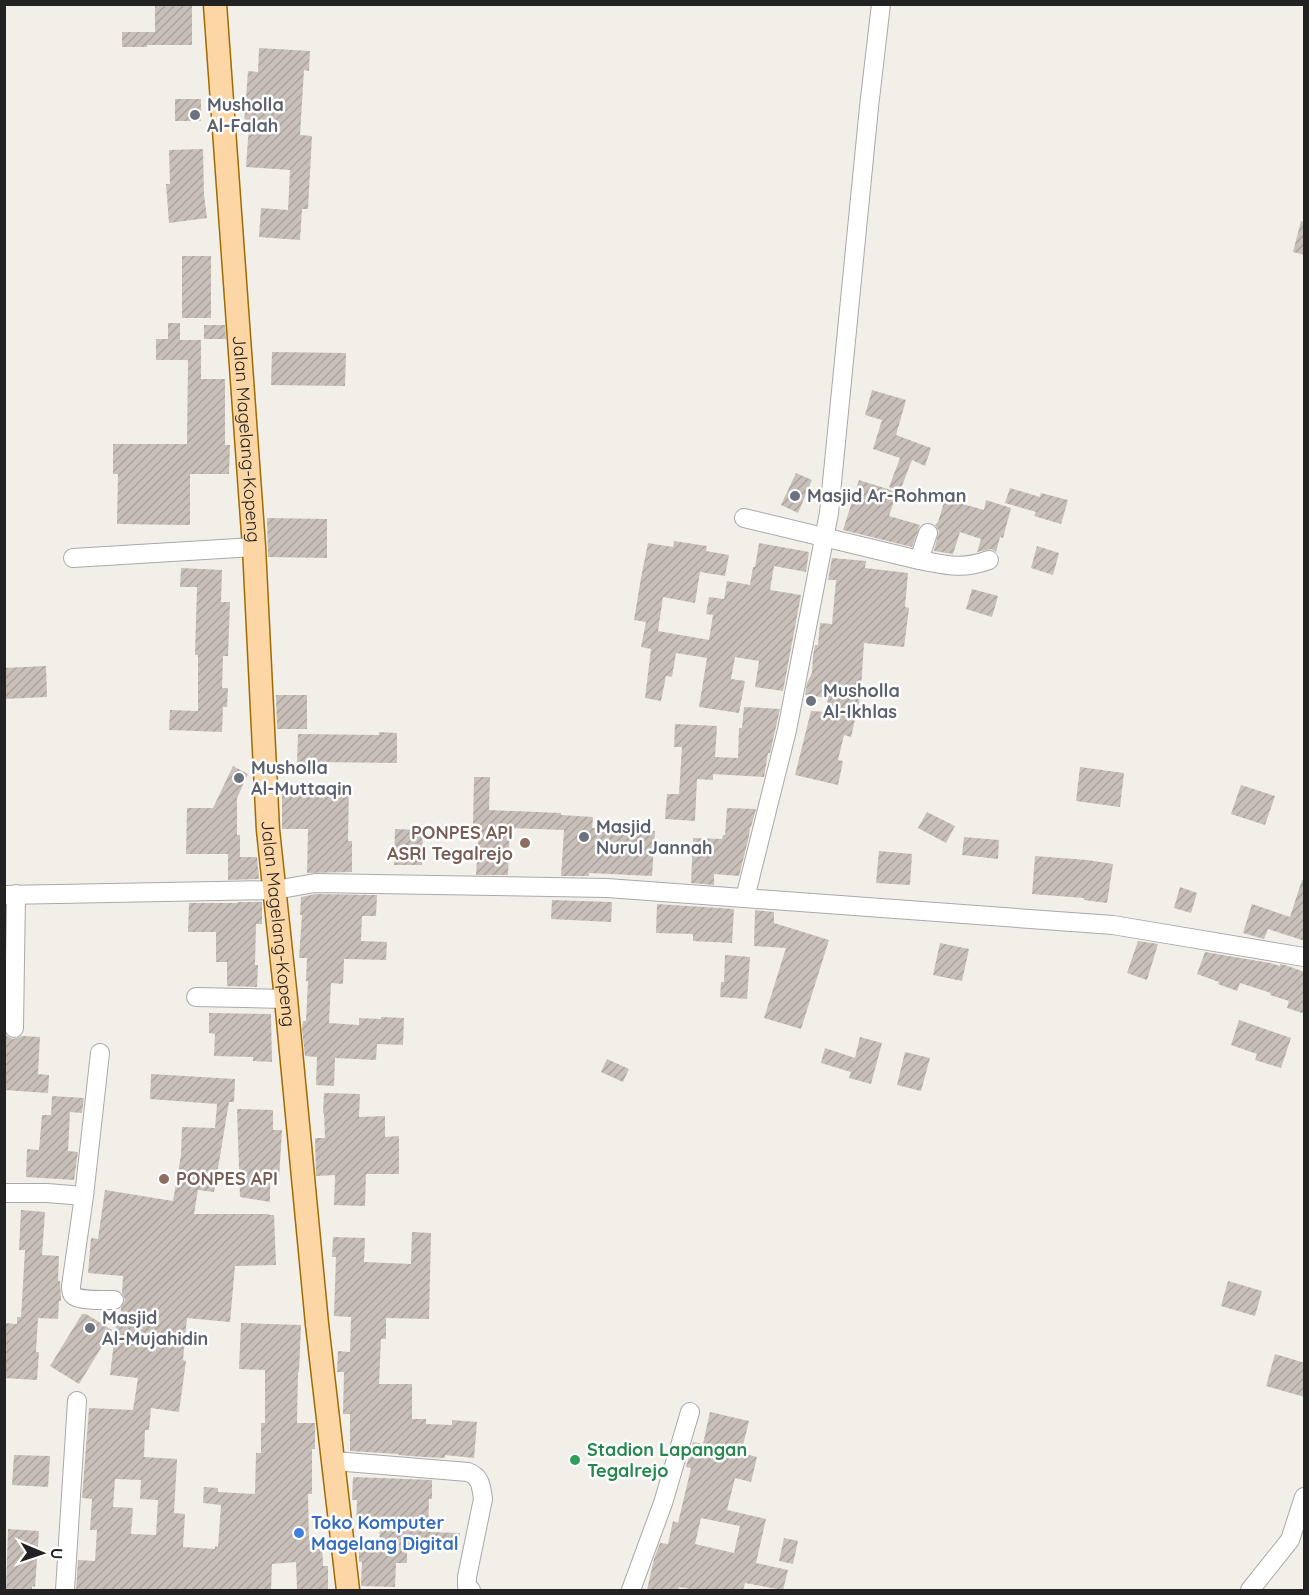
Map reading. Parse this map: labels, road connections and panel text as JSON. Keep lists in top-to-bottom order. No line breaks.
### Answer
{"streets":{"main road":["Jalan Magelang-Kopeng"]},"places":["Musholla Al-Falah","Masjid Ar-Rohman","Musholla Al-Ikhlas","Musholla Al-Muttaqin","Masjid Nurul Jannah","PONPES API ASRI Tegalrejo","PONPES API","Masjid Al-Mujahidin","Stadion Lapangan Tegalrejo","Toko Komputer Magelang Digital"],"north":"right"}
